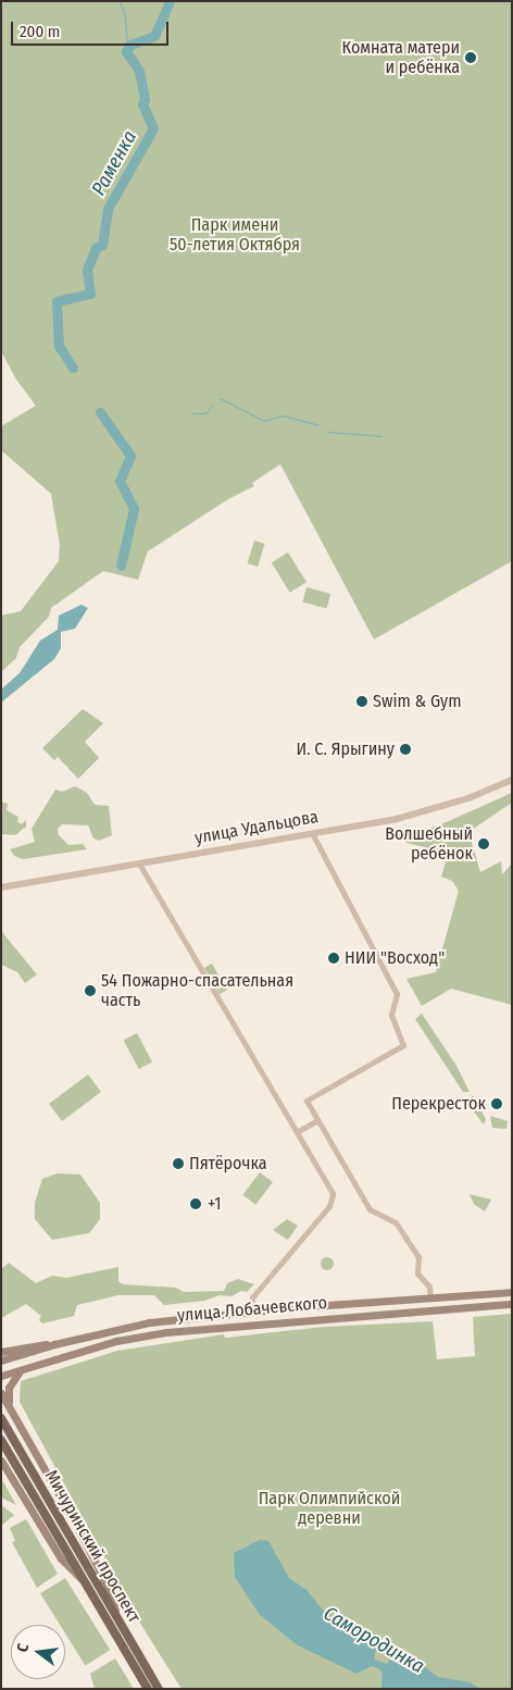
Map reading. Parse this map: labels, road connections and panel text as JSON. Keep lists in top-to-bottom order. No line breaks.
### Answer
{"streets":{"main road":["улица Лобачевского","Мичуринский проспект"],"street":["улица Удальцова"]},"water":["Раменка","Самородинка"],"parks":["Парк имени 50-летия Октября","Парк Олимпийской деревни"],"places":["Комната матери и ребёнка","Swim & Gym","И. С. Ярыгину","Волшебный ребёнок","НИИ \"Восход\"","54 Пожарно-спасательная часть","Перекресток","Пятёрочка","+1"],"scale_bar":"200 m","north":"left"}
